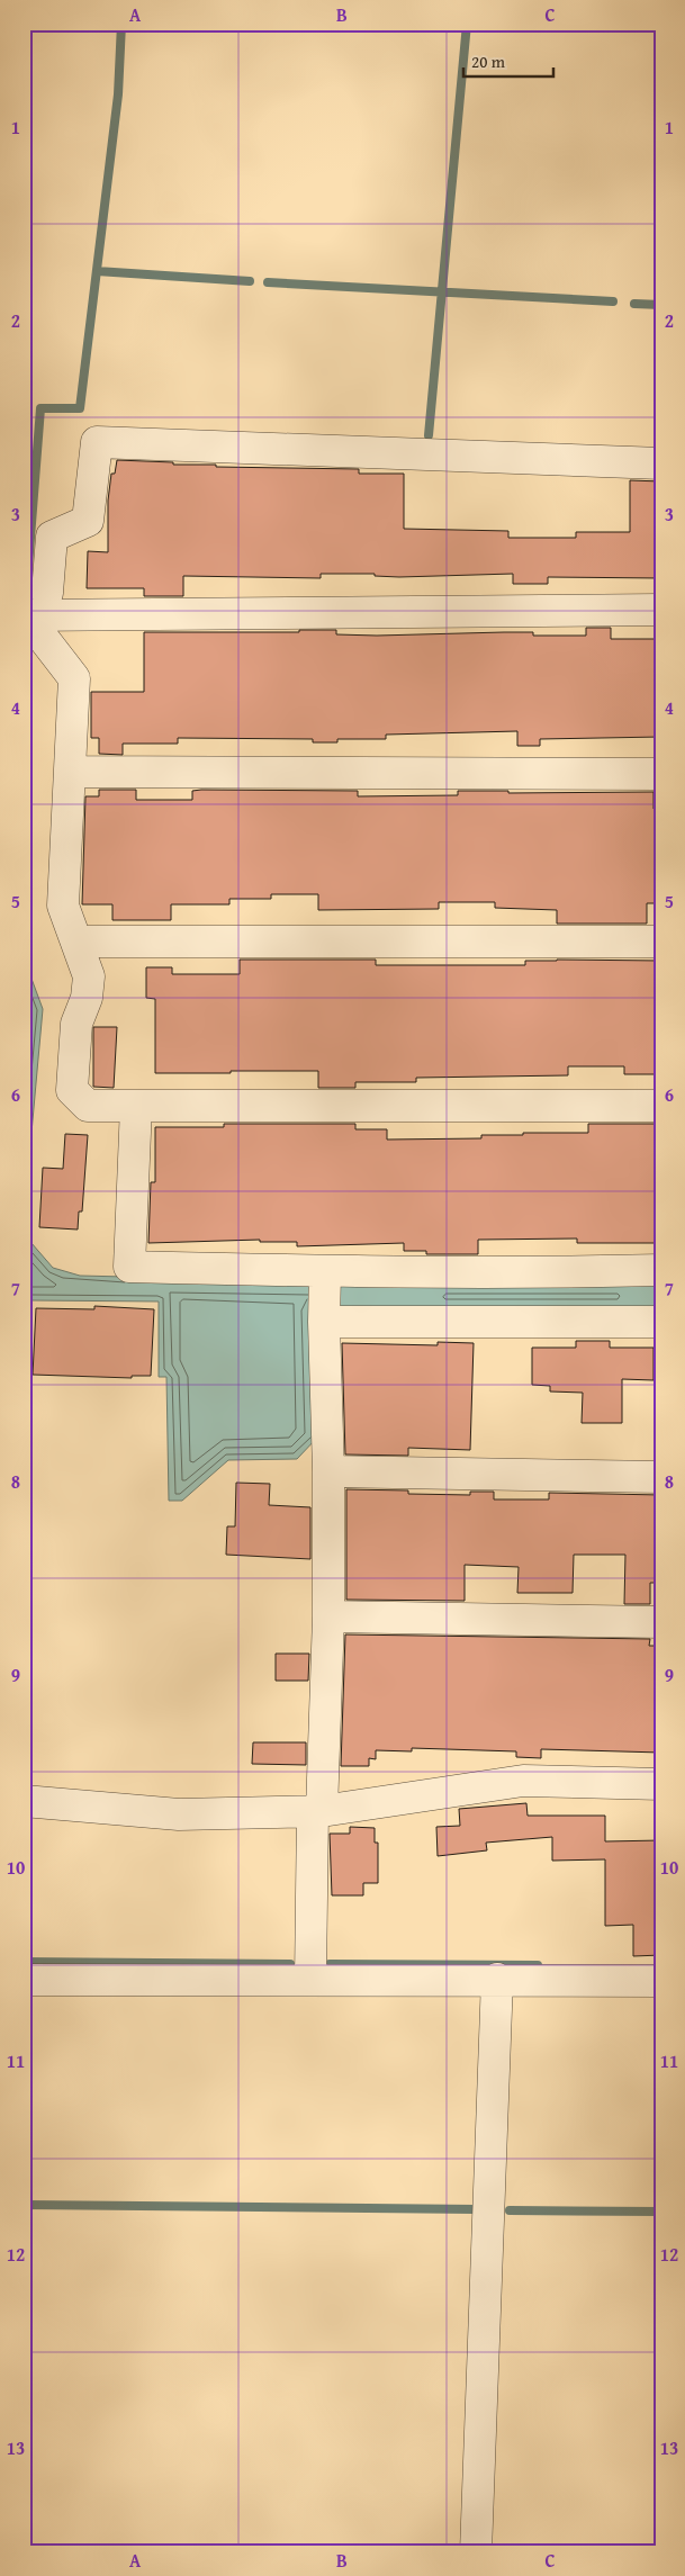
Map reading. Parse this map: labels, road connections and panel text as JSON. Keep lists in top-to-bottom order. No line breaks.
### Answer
{"scale_bar":"20 m","grid":{"columns":["A","B","C"],"rows":["1","2","3","4","5","6","7","8","9","10","11","12","13"]}}
